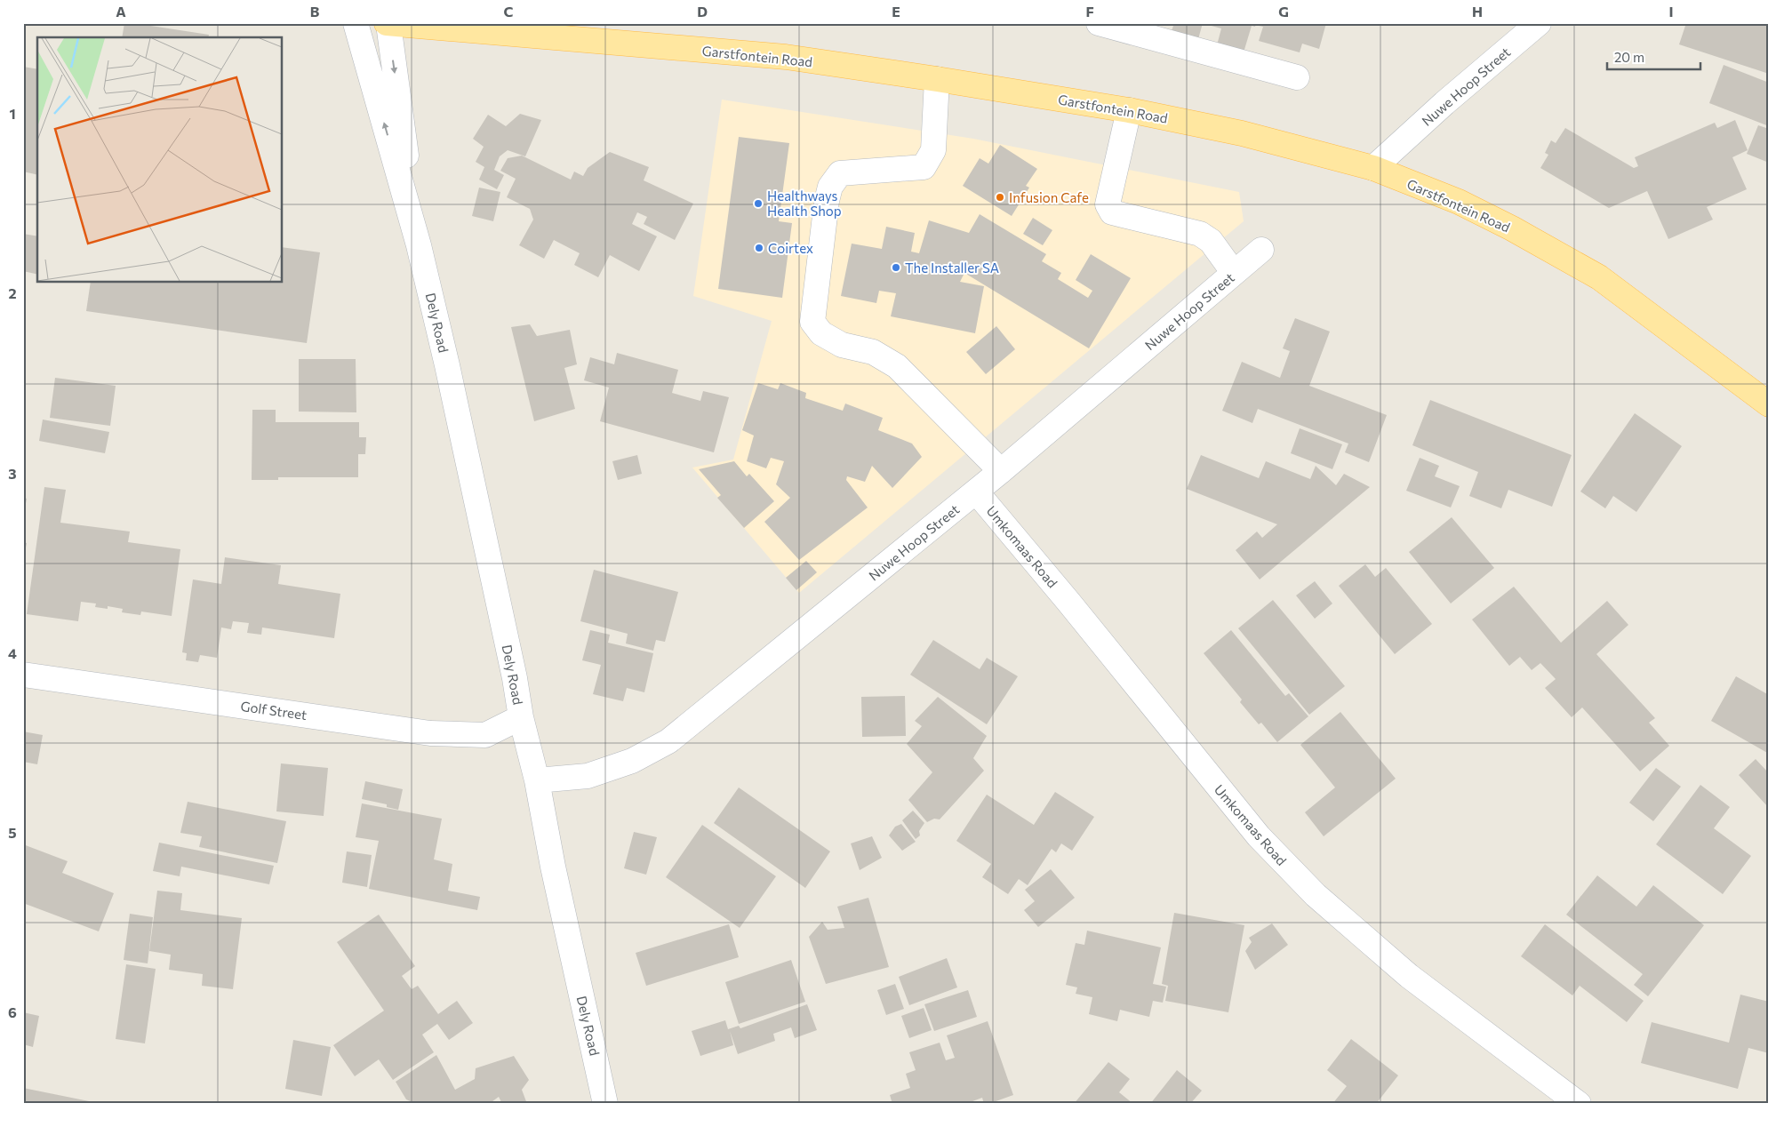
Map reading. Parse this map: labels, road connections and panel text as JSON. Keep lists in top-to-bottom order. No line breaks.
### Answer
{"streets":{"main road":["Garstfontein Road"],"street":["Nuwe Hoop Street","Dely Road","Umkomaas Road","Golf Street"]},"crossings":[["Garstfontein Road","Nuwe Hoop Street"],["Garstfontein Road","Dely Road"],["Nuwe Hoop Street","Dely Road"],["Nuwe Hoop Street","Umkomaas Road"],["Dely Road","Golf Street"]],"places":["Infusion Cafe","Healthways Health Shop","Coirtex","The Installer SA"],"scale_bar":"20 m","grid":{"columns":["A","B","C","D","E","F","G","H","I"],"rows":["1","2","3","4","5","6"]}}
